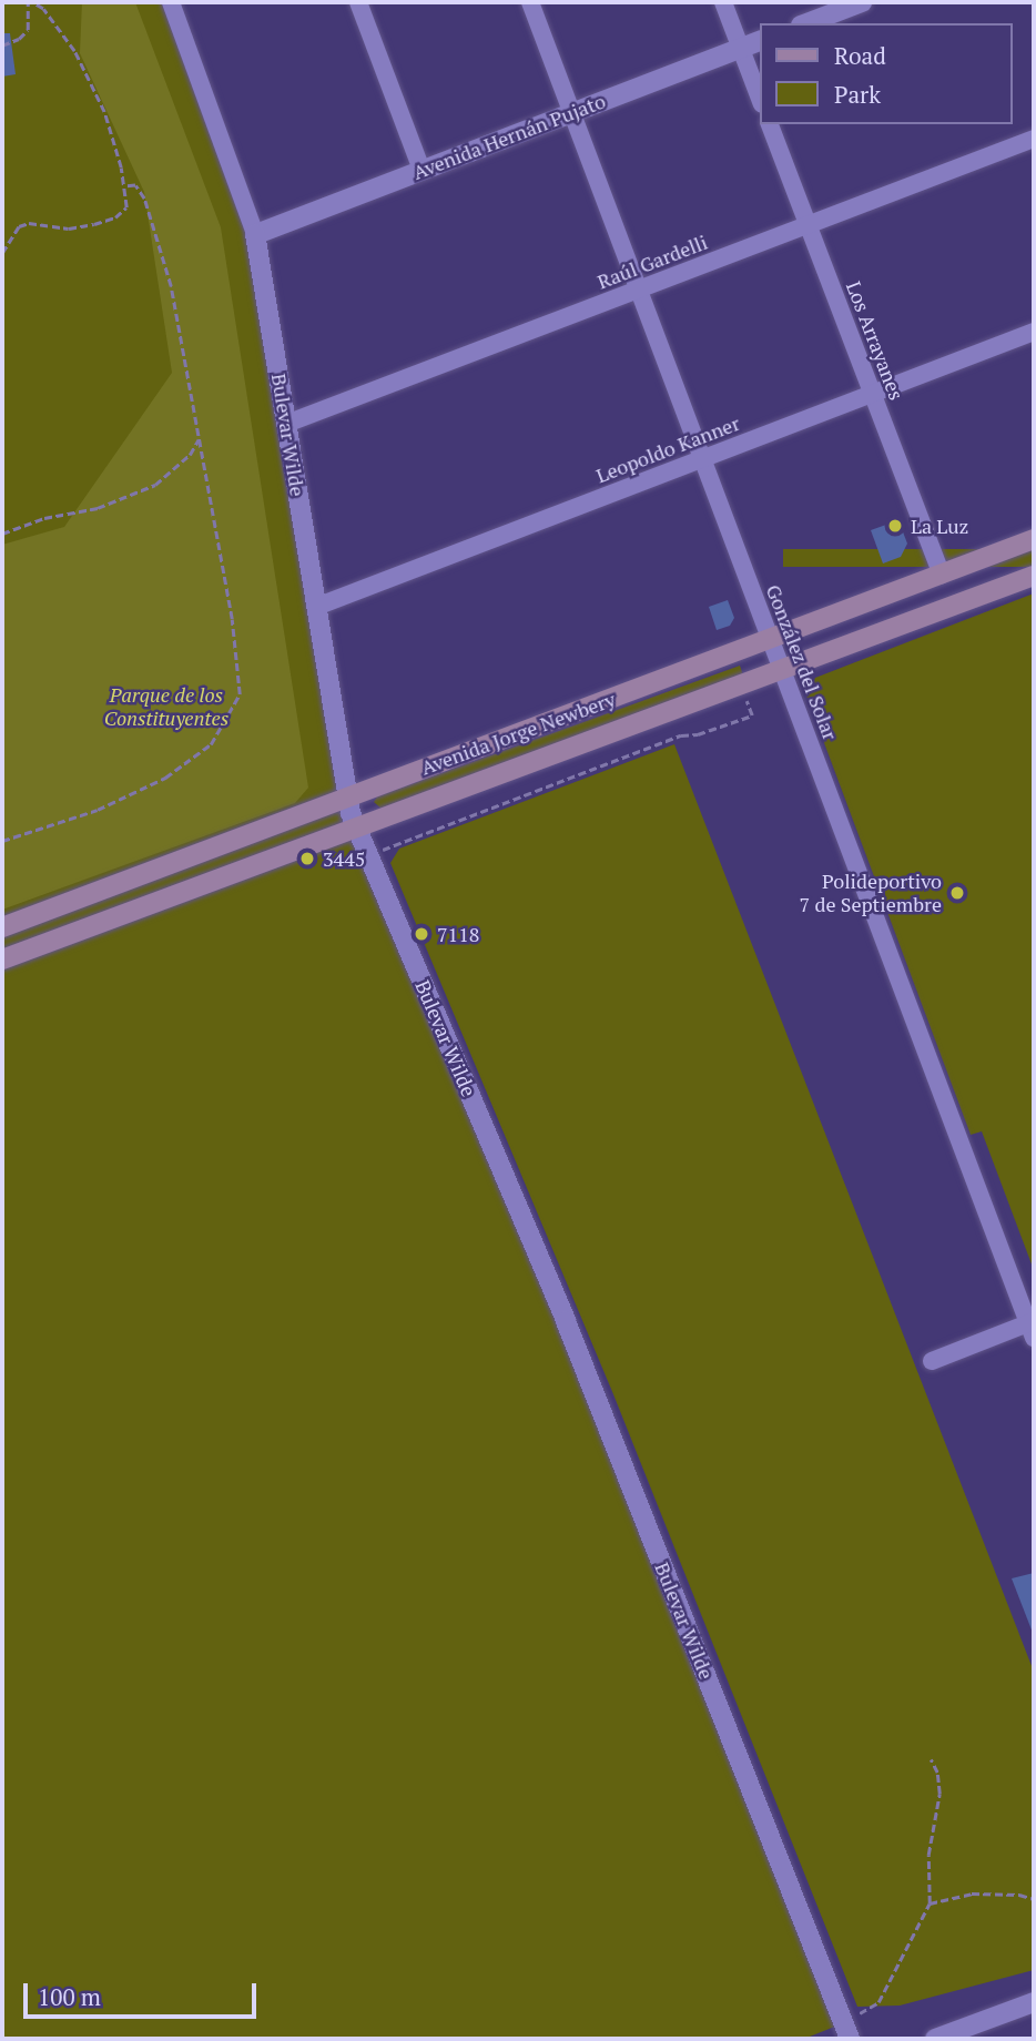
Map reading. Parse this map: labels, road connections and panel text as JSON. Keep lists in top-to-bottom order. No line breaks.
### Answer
{"streets":{"main road":["Avenida Jorge Newbery"],"street":["Avenida Hernán Pujato","Raúl Gardelli","Los Arrayanes","Bulevar Wilde","Leopoldo Kanner","González del Solar"]},"crossings":[["Avenida Hernán Pujato","Bulevar Wilde"],["Avenida Hernán Pujato","González del Solar"],["Raúl Gardelli","Los Arrayanes"],["Raúl Gardelli","Bulevar Wilde"],["Raúl Gardelli","González del Solar"],["Los Arrayanes","Leopoldo Kanner"],["Los Arrayanes","Avenida Jorge Newbery"],["Bulevar Wilde","Leopoldo Kanner"],["Bulevar Wilde","Avenida Jorge Newbery"],["Leopoldo Kanner","González del Solar"],["González del Solar","Avenida Jorge Newbery"]],"parks":["Parque de los Constituyentes"],"places":["La Luz","3445","Polideportivo 7 de Septiembre","7118"],"legend":["Road","Park"],"scale_bar":"100 m"}
